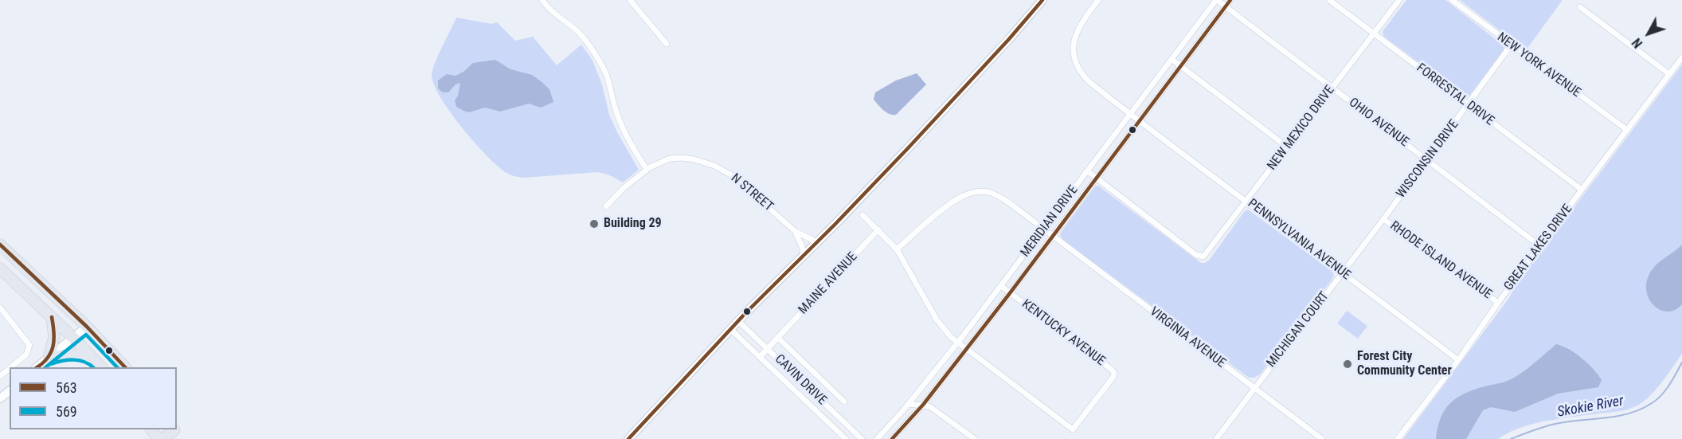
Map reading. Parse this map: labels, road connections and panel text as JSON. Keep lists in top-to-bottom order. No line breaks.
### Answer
{"streets":{"street":["NEW YORK AVENUE","FORRESTAL DRIVE","OHIO AVENUE","NEW MEXICO DRIVE","WISCONSIN DRIVE","N STREET","MERIDIAN DRIVE","PENNSYLVANIA AVENUE","GREAT LAKES DRIVE","RHODE ISLAND AVENUE","MAINE AVENUE","MICHIGAN COURT","KENTUCKY AVENUE","VIRGINIA AVENUE","CAVIN DRIVE"]},"crossings":[["NEW YORK AVENUE","WISCONSIN DRIVE"],["NEW YORK AVENUE","GREAT LAKES DRIVE"],["FORRESTAL DRIVE","NEW MEXICO DRIVE"],["FORRESTAL DRIVE","WISCONSIN DRIVE"],["FORRESTAL DRIVE","GREAT LAKES DRIVE"],["OHIO AVENUE","NEW MEXICO DRIVE"],["OHIO AVENUE","WISCONSIN DRIVE"],["OHIO AVENUE","MERIDIAN DRIVE"],["OHIO AVENUE","GREAT LAKES DRIVE"],["NEW MEXICO DRIVE","MERIDIAN DRIVE"],["NEW MEXICO DRIVE","PENNSYLVANIA AVENUE"],["WISCONSIN DRIVE","PENNSYLVANIA AVENUE"],["WISCONSIN DRIVE","RHODE ISLAND AVENUE"],["WISCONSIN DRIVE","MICHIGAN COURT"],["MERIDIAN DRIVE","PENNSYLVANIA AVENUE"],["MERIDIAN DRIVE","KENTUCKY AVENUE"],["MERIDIAN DRIVE","VIRGINIA AVENUE"],["PENNSYLVANIA AVENUE","GREAT LAKES DRIVE"],["PENNSYLVANIA AVENUE","MICHIGAN COURT"],["GREAT LAKES DRIVE","RHODE ISLAND AVENUE"],["MAINE AVENUE","CAVIN DRIVE"],["MICHIGAN COURT","VIRGINIA AVENUE"]],"water":["Skokie River"],"places":["Building 29","Forest City Community Center"],"lines":["transit line 563","transit line 569"],"legend":["563","569"],"north":"bottom left"}
